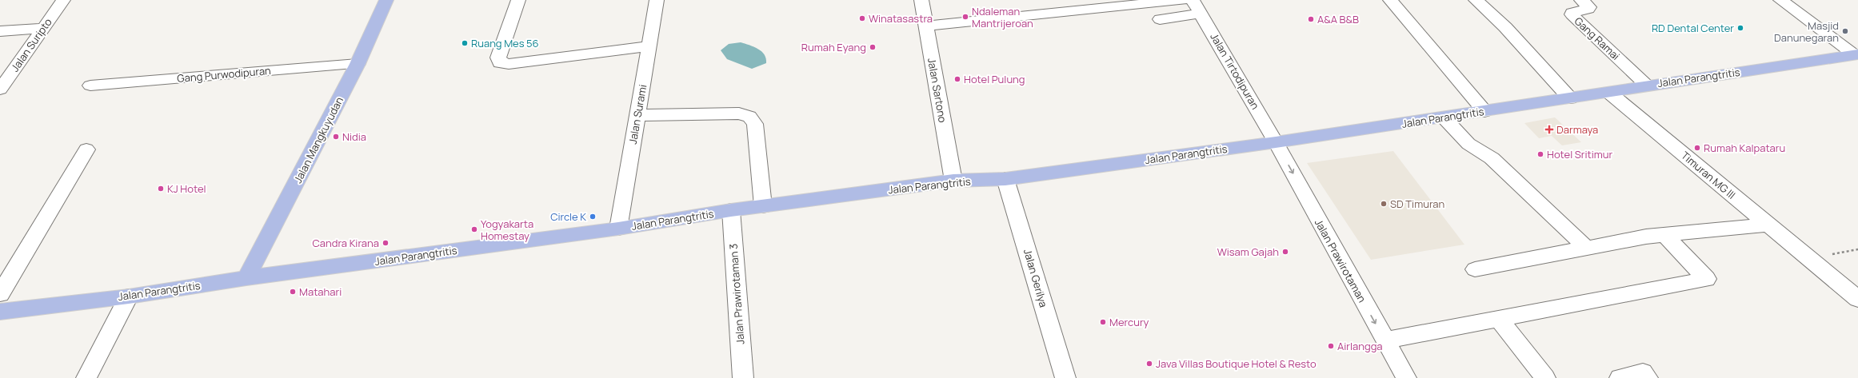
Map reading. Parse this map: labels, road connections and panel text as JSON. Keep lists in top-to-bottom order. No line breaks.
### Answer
{"streets":{"main road":["Jalan Parangtritis","Jalan Mangkuyudan"],"street":["Gang Ramai","Jalan Suripto","Jalan Tirtodipuran","Gang Purwodipuran","Jalan Sartono","Jalan Surami","Timuran MG III","Jalan Prawirotaman","Jalan Gerilya","Jalan Prawirotaman 3"]},"crossings":[["Gang Ramai","Jalan Parangtritis"],["Jalan Tirtodipuran","Jalan Parangtritis"],["Jalan Tirtodipuran","Jalan Prawirotaman"],["Gang Purwodipuran","Jalan Mangkuyudan"],["Jalan Parangtritis","Jalan Sartono"],["Jalan Parangtritis","Jalan Surami"],["Jalan Parangtritis","Jalan Mangkuyudan"],["Jalan Parangtritis","Timuran MG III"],["Jalan Parangtritis","Jalan Prawirotaman"],["Jalan Parangtritis","Jalan Gerilya"],["Jalan Parangtritis","Jalan Prawirotaman 3"]],"one_way":["Jalan Prawirotaman"],"places":{"other":["Ndaleman Mantrijeroan","Winatasastra","A&A B&B","RD Dental Center","Masjid Danunegaran","Ruang Mes 56","Rumah Eyang","Hotel Pulung","Nidia","Rumah Kalpataru","Hotel Sritimur","KJ Hotel","SD Timuran","Circle K","Yogyakarta Homestay","Candra Kirana","Wisam Gajah","Matahari","Mercury","Airlangga","Java Villas Boutique Hotel & Resto"],"health":["Darmaya"]}}
